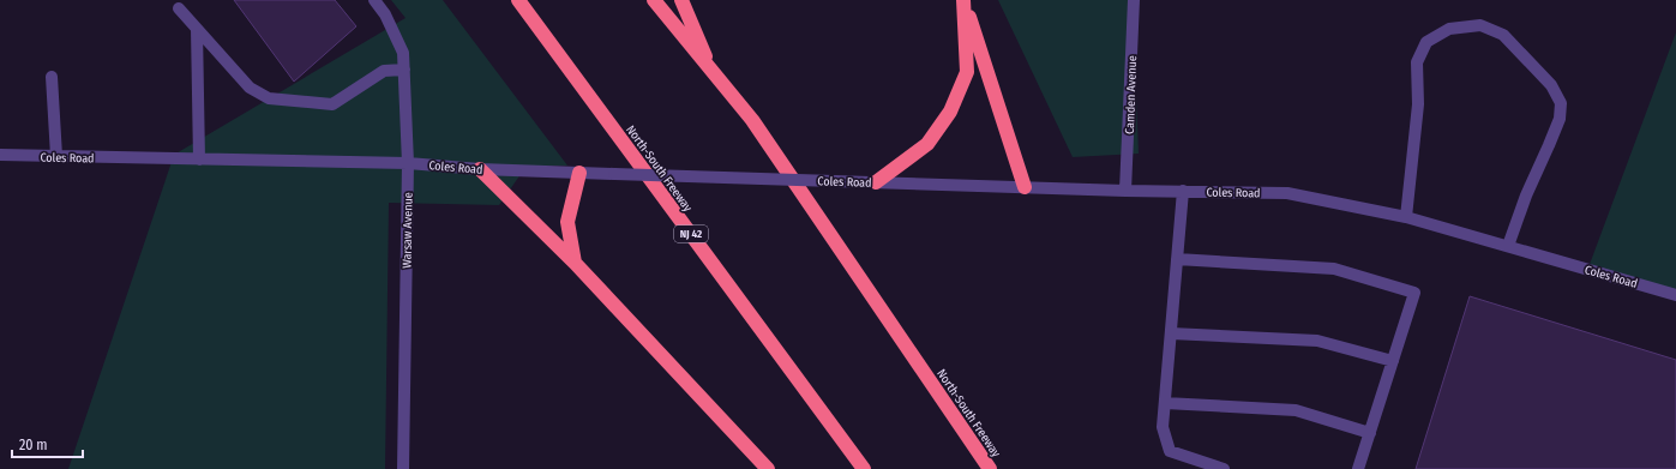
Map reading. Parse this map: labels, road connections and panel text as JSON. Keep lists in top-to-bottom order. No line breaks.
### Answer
{"streets":{"highway":["North-South Freeway","NJ 42"],"street":["Camden Avenue","Coles Road","Warsaw Avenue"]},"crossings":[["Camden Avenue","Coles Road"],["Coles Road","Warsaw Avenue"]],"scale_bar":"20 m"}
